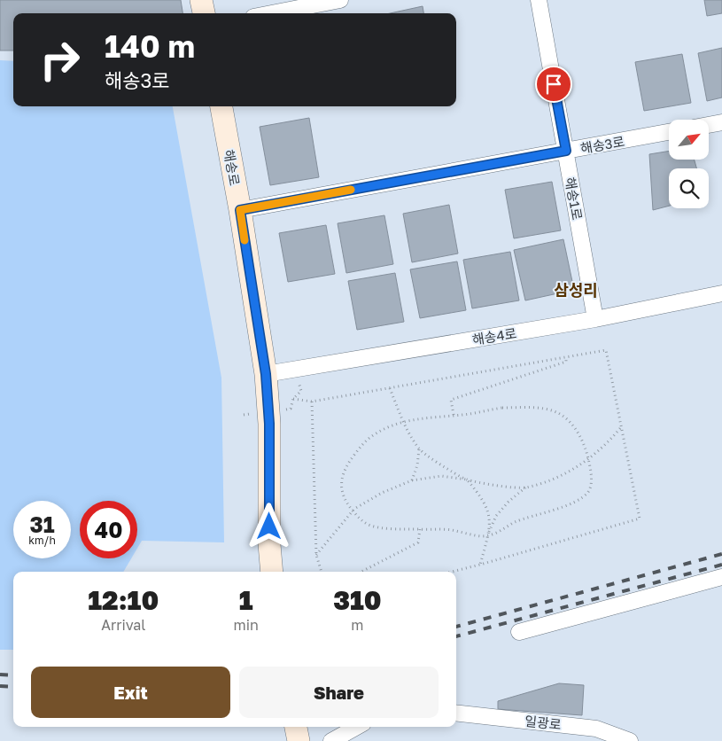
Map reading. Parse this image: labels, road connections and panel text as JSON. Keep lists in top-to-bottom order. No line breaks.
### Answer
{"streets":{"street":["해송3로","해송로","해송1로","해송4로","일광로"]},"crossings":[["해송3로","해송로"],["해송3로","해송1로"],["해송로","해송4로"],["해송1로","해송4로"]],"districts":["삼성리"],"north":"top right","page":{"turn":["140 m","해송3로"],"speed":"31 km/h","limit":"40","eta":["12:10","Arrival","1","min","310","m"],"buttons":["Exit","Share"]}}
